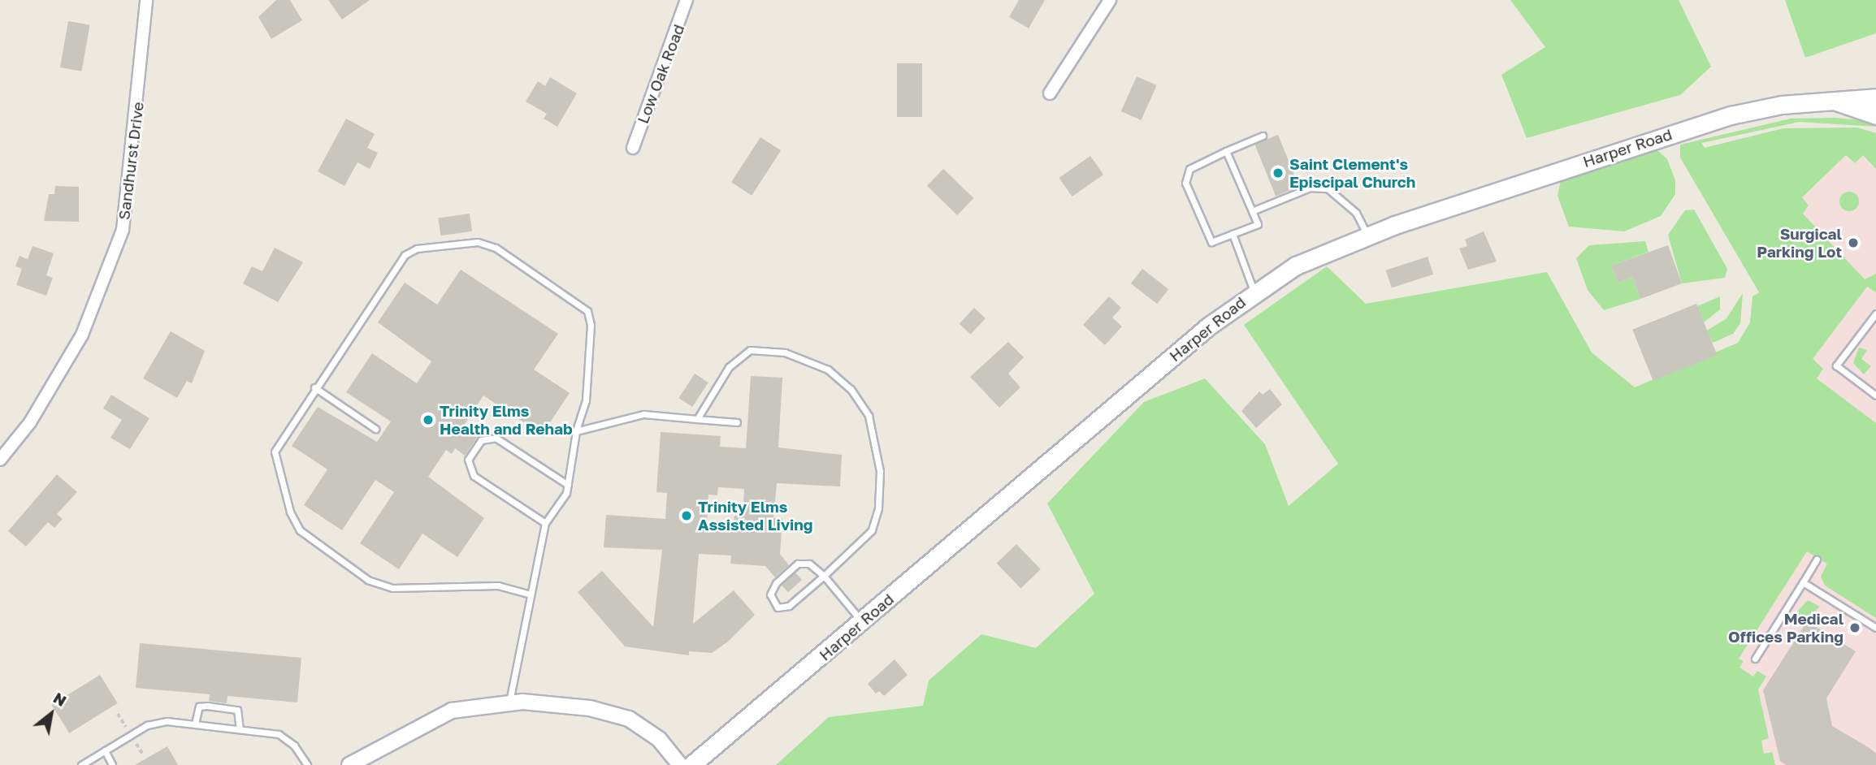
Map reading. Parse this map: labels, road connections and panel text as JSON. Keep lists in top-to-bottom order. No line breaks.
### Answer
{"streets":{"main road":["Harper Road"],"street":["Low Oak Road","Sandhurst Drive"]},"places":["Saint Clement's Episcipal Church","Surgical Parking Lot","Trinity Elms Health and Rehab","Trinity Elms Assisted Living","Medical Offices Parking"],"north":"top right"}
